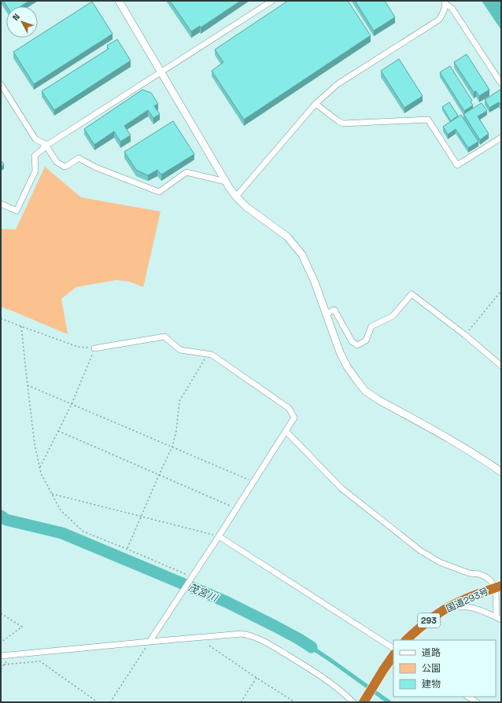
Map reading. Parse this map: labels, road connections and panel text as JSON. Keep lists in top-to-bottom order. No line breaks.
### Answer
{"streets":{"highway":["国道293号","293"]},"water":["茂宮川"],"legend":["道路","公園","建物"],"north":"top left"}
